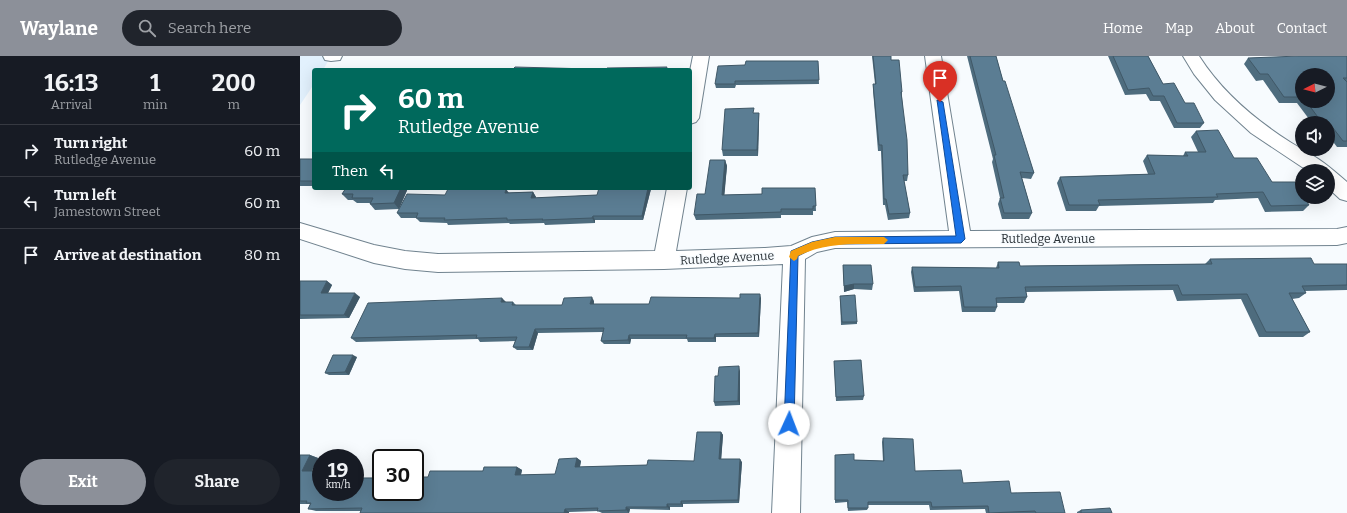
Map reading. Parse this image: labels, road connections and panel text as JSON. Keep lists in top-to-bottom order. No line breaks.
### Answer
{"streets":{"street":["Rutledge Avenue"]},"north":"left","page":{"header":"Waylane","search":"Search here","nav":["Home","Map","About","Contact"],"eta":["16:13","Arrival","1","min","200","m"],"turn":["60 m","Rutledge Avenue"],"list":[{"name":"Turn right","note":"Rutledge Avenue","value":"60 m"},{"name":"Turn left","note":"Jamestown Street","value":"60 m"},{"name":"Arrive at destination","value":"80 m"}],"then":"Then","speed":"19 km/h","limit":"30","buttons":["Exit","Share"]}}
